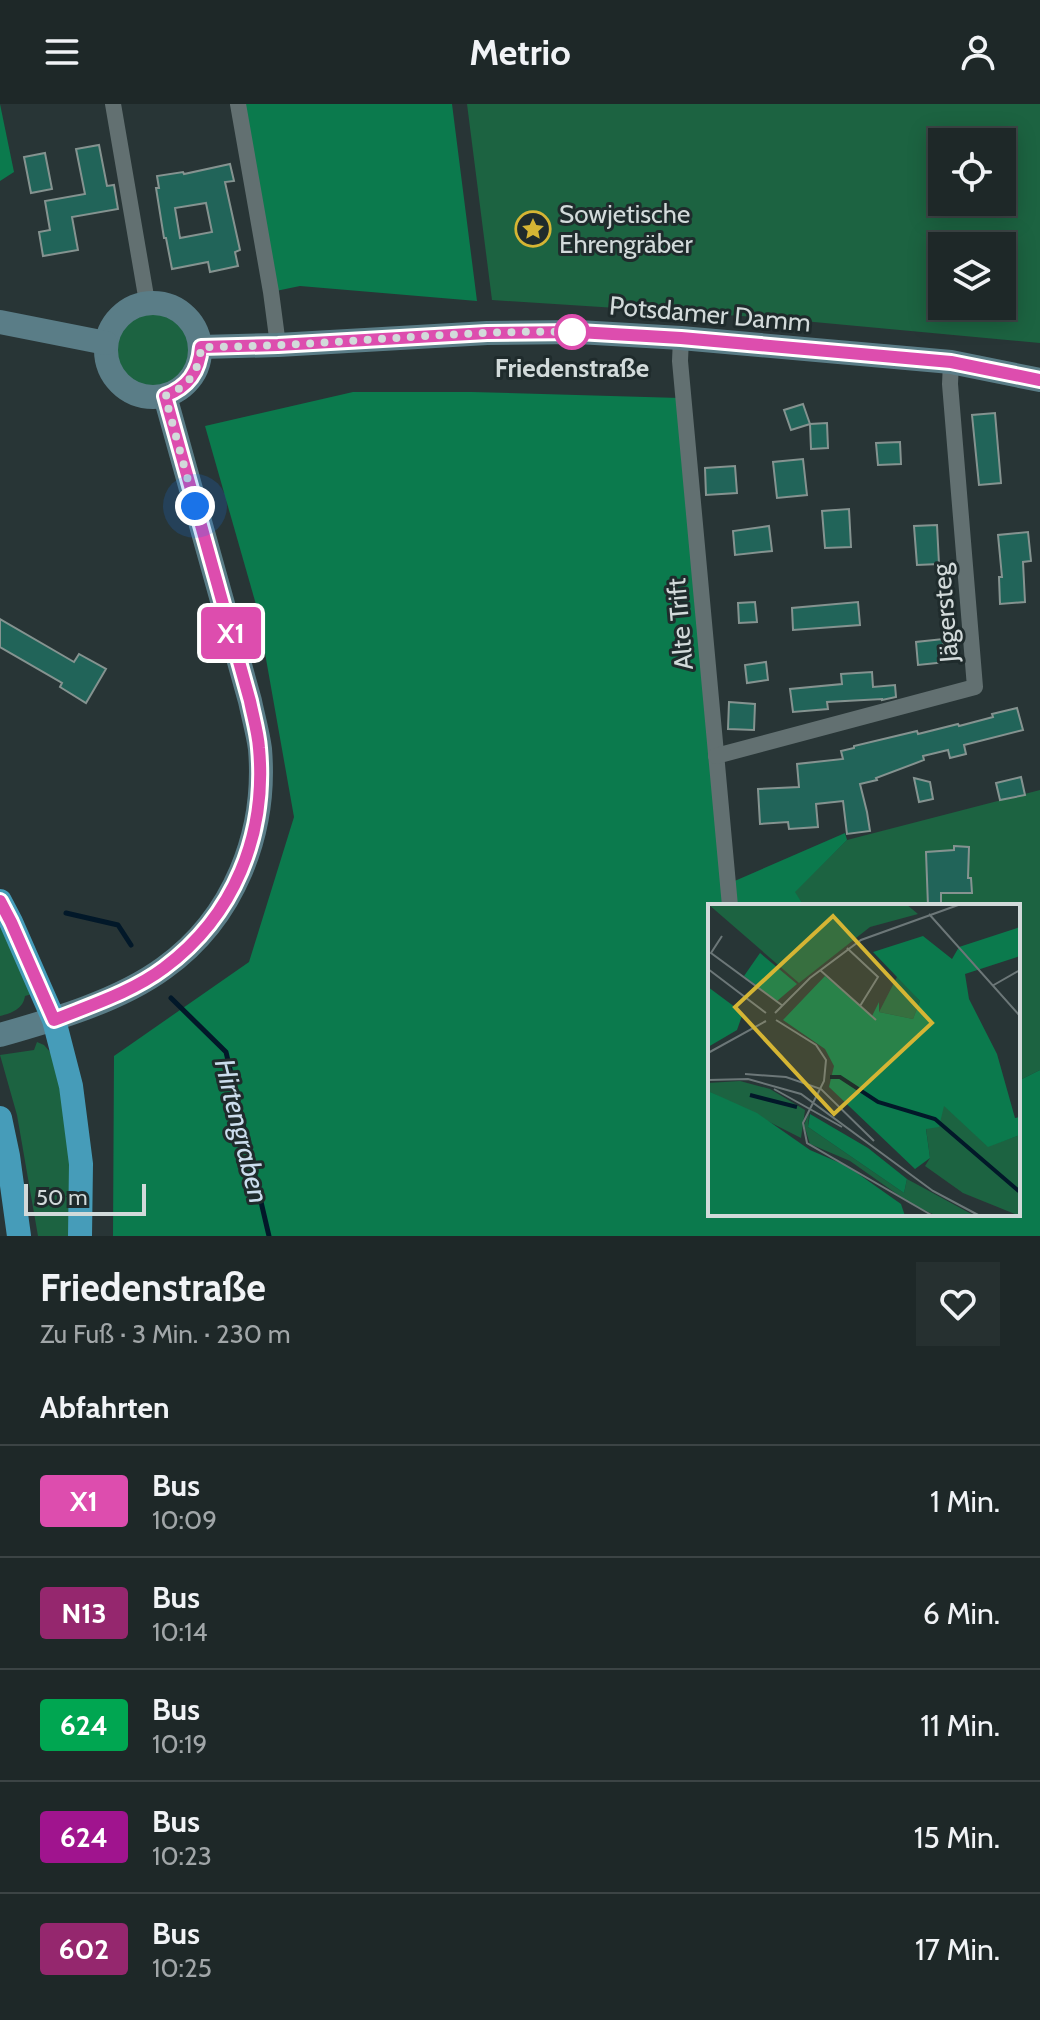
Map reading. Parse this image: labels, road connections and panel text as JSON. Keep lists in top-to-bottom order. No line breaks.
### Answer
{"streets":{"street":["Potsdamer Damm","Jägersteg","Alte Trift"]},"crossings":[["Potsdamer Damm","Jägersteg"],["Potsdamer Damm","Alte Trift"],["Jägersteg","Alte Trift"]],"water":["Hirtengraben"],"places":{"place":["Sowjetische Ehrengräber"],"other":["Friedenstraße"]},"lines":["bus line X1"],"scale_bar":"50 m","page":{"header":"Metrio","on_map":"X1","scale":"50 m","heading":[["Friedenstraße","Zu Fuß · 3 Min. · 230 m"],"Abfahrten"],"list":[{"mark":"X1","name":"Bus","note":"10:09","value":"1 Min."},{"mark":"N13","name":"Bus","note":"10:14","value":"6 Min."},{"mark":"624","name":"Bus","note":"10:19","value":"11 Min."},{"mark":"624","name":"Bus","note":"10:23","value":"15 Min."},{"mark":"602","name":"Bus","note":"10:25","value":"17 Min."}]}}
